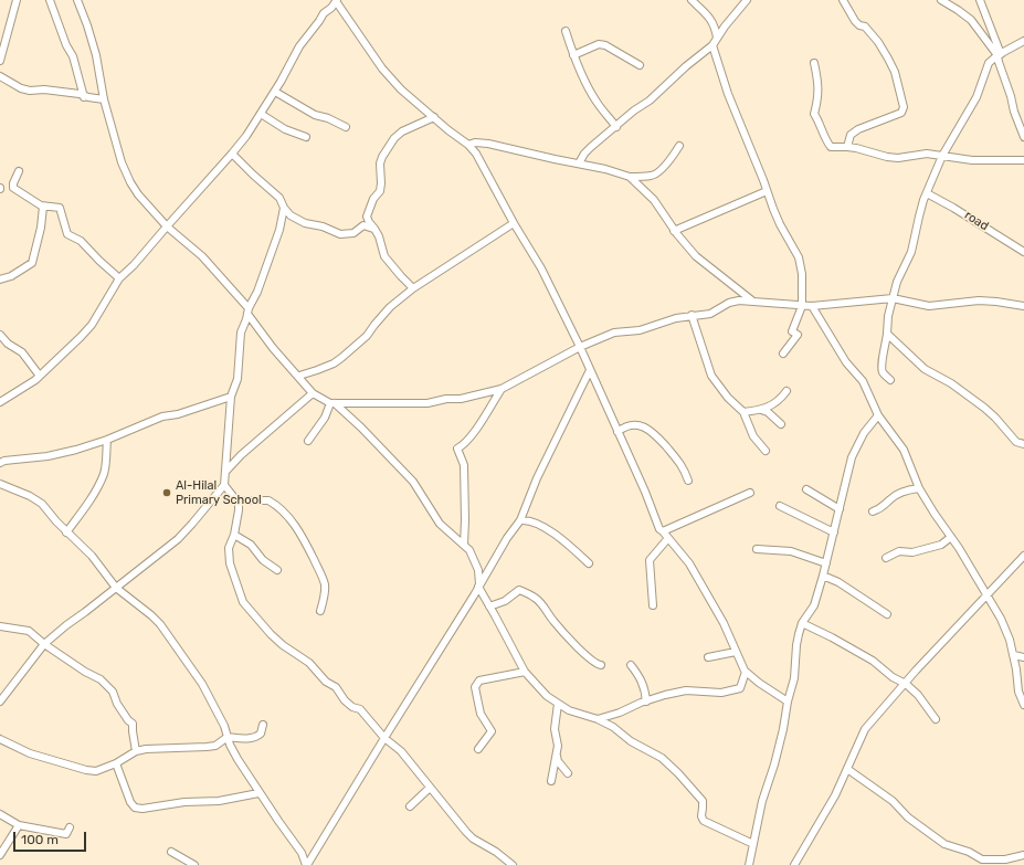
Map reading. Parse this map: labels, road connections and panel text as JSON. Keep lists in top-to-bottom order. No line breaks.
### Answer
{"streets":{"street":["road"]},"places":["Al-Hilal Primary School"],"scale_bar":"100 m"}
